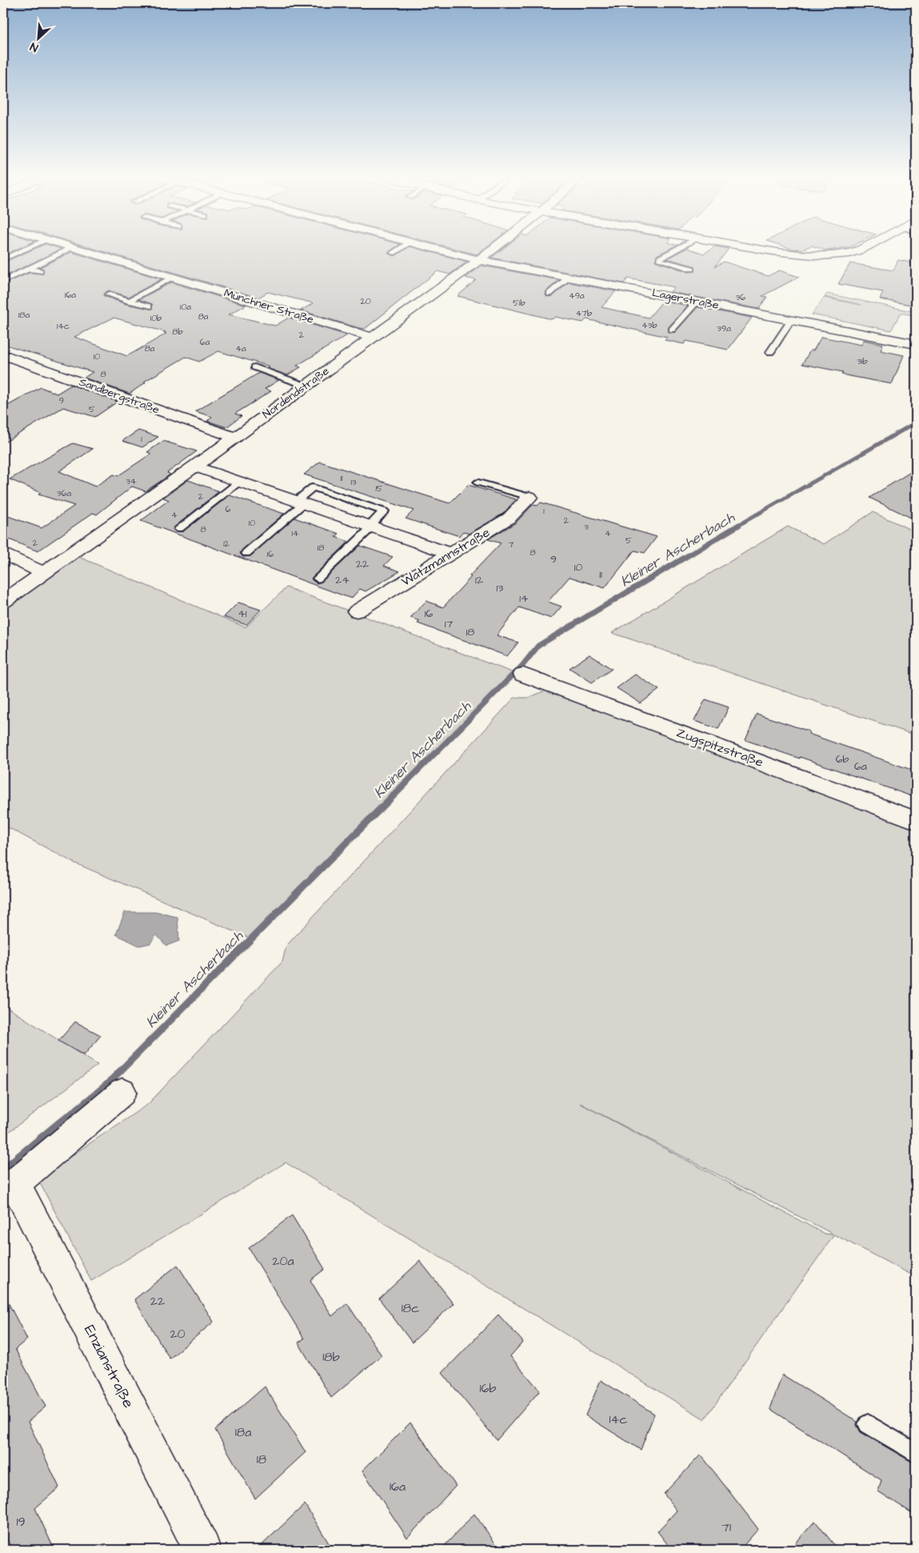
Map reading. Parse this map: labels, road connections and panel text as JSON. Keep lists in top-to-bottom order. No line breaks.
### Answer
{"streets":{"street":["Lagerstraße","Münchner Straße","Nordendstraße","Sandbergstraße","Watzmannstraße","Zugspitzstraße","Enzianstraße"]},"crossings":[["Lagerstraße","Nordendstraße"],["Münchner Straße","Nordendstraße"],["Nordendstraße","Sandbergstraße"]],"water":["Kleiner Ascherbach"],"house_numbers":["16a","49a","36","20","51b","10a","47b","18a","8a","10b","43b","14c","39a","8b","2","6a","8a","4a","10","31b","8","9","5","1","11","34","13","15","36a","2","6","1","4","2","10","3","8","14","4","5","2","12","7","18","8","16","9","22","10","11","24","12","13","14","41","16","17","18","6b","6a","20a","22","18c","20","18b","16b","14c","18a","18","16a","19","71"],"north":"bottom left"}
